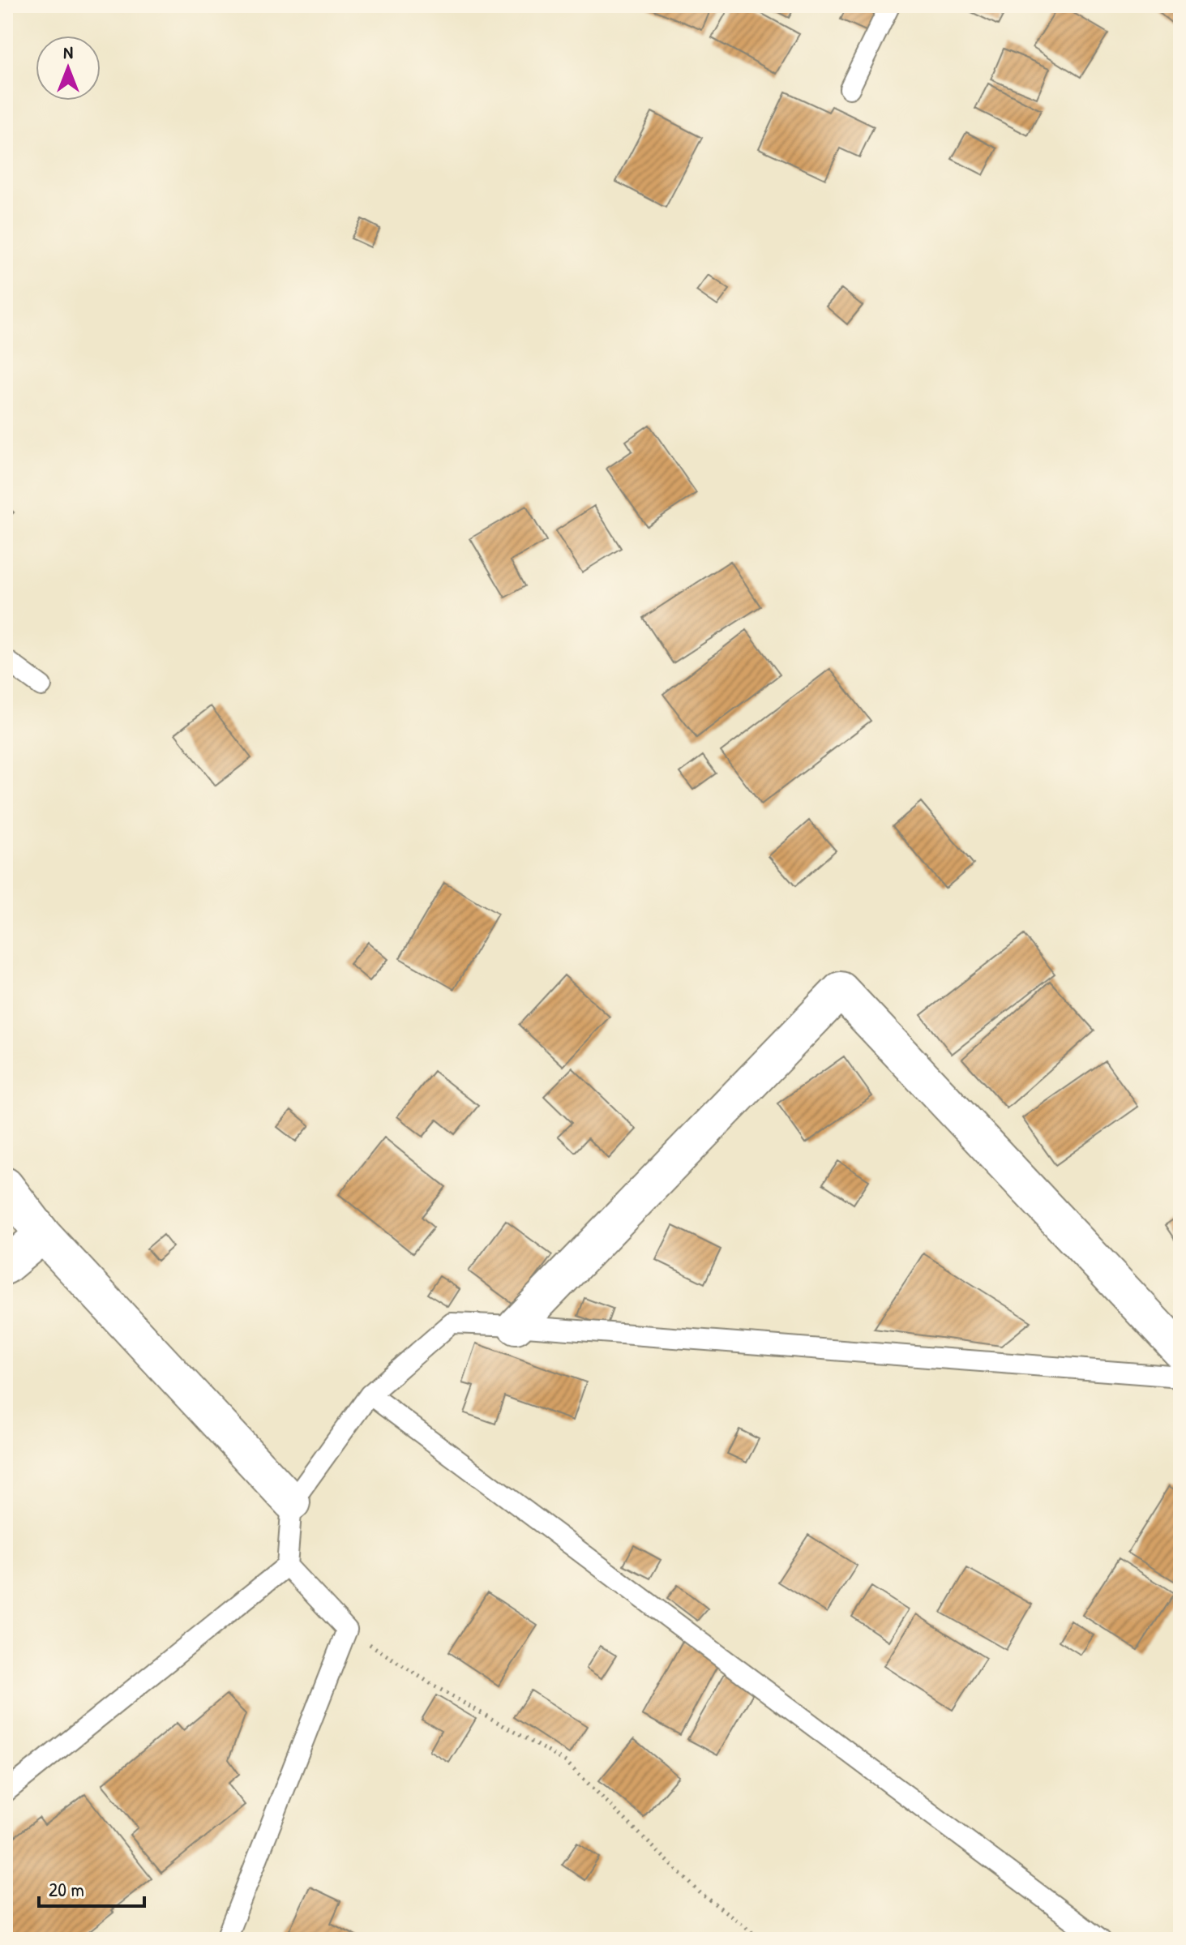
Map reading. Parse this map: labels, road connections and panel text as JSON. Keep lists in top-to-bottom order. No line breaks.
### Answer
{"scale_bar":"20 m","north":"top"}
